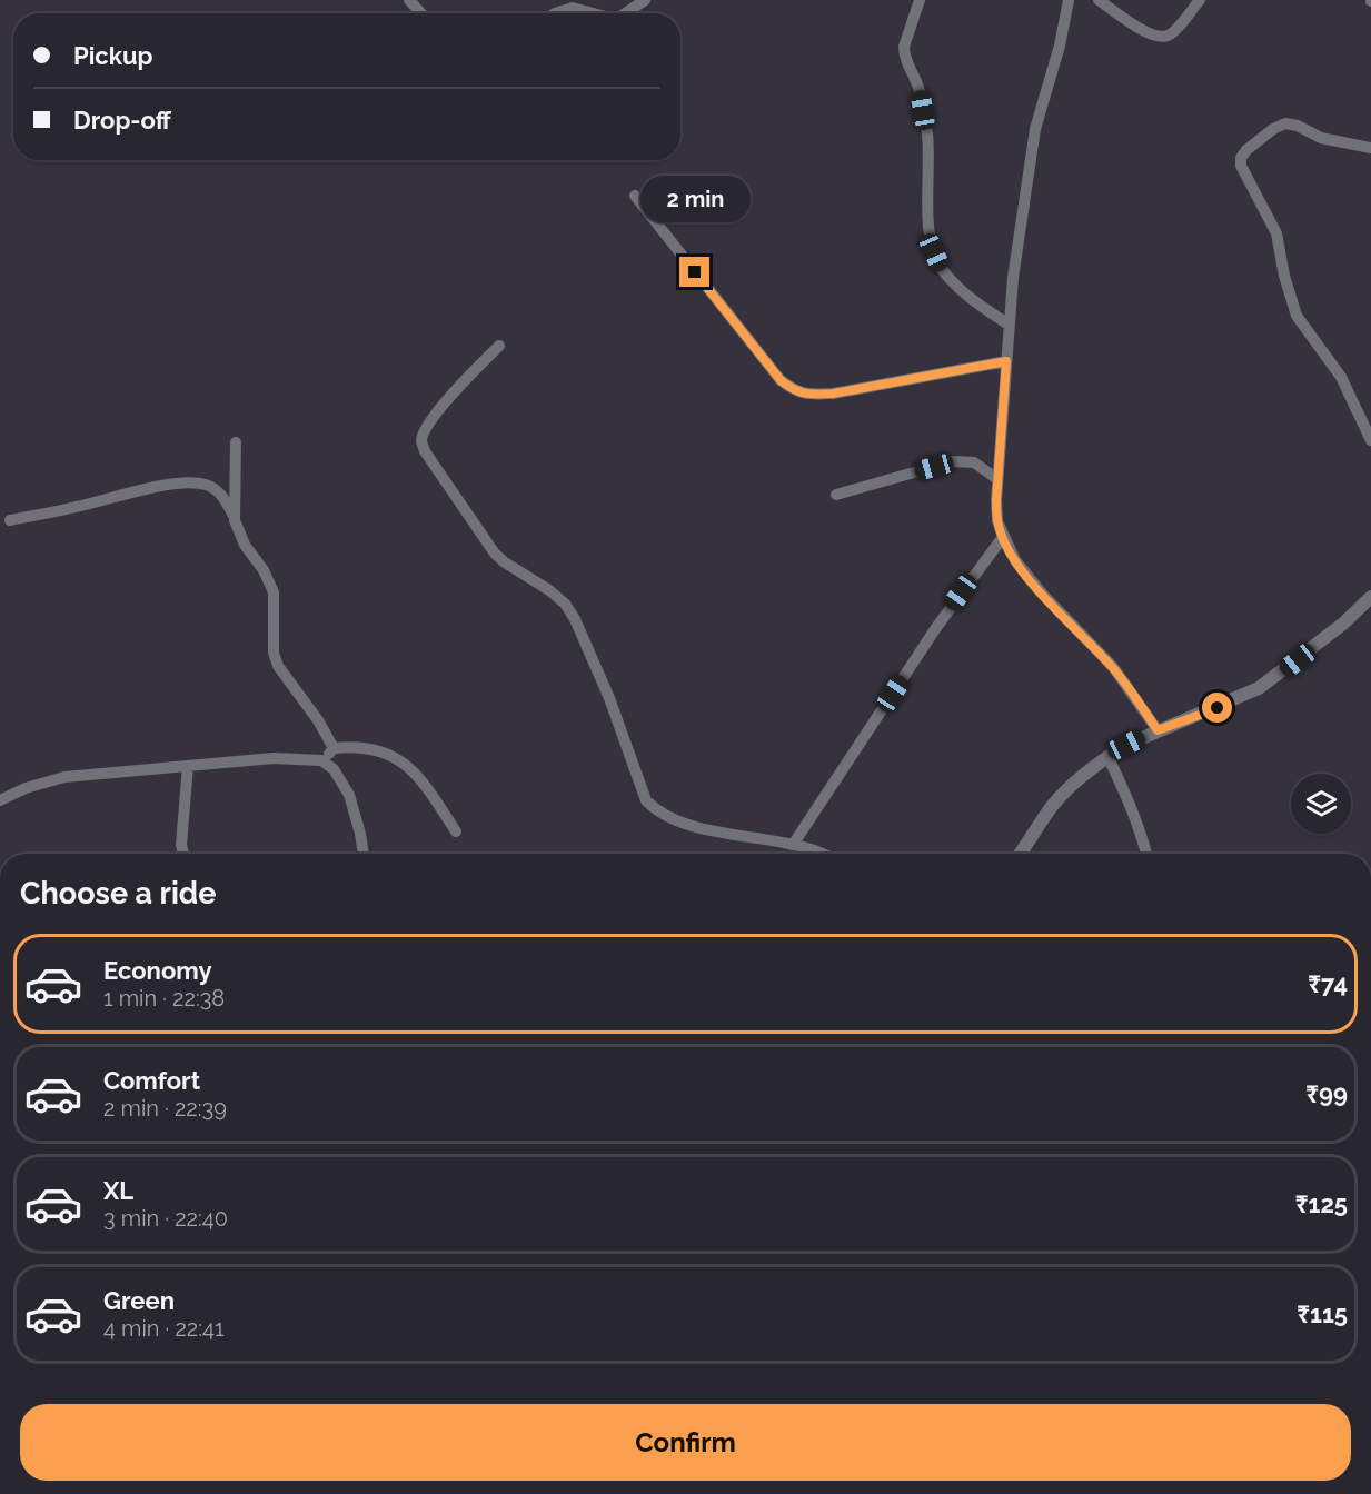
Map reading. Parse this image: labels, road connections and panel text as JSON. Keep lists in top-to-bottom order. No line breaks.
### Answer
{"page":{"banner":["Pickup","Drop-off"],"bubble":"2 min","heading":"Choose a ride","list":[{"name":"Economy","note":"1 min · 22:38","value":"₹74"},{"name":"Comfort","note":"2 min · 22:39","value":"₹99"},{"name":"XL","note":"3 min · 22:40","value":"₹125"},{"name":"Green","note":"4 min · 22:41","value":"₹115"}],"buttons":"Confirm"}}
